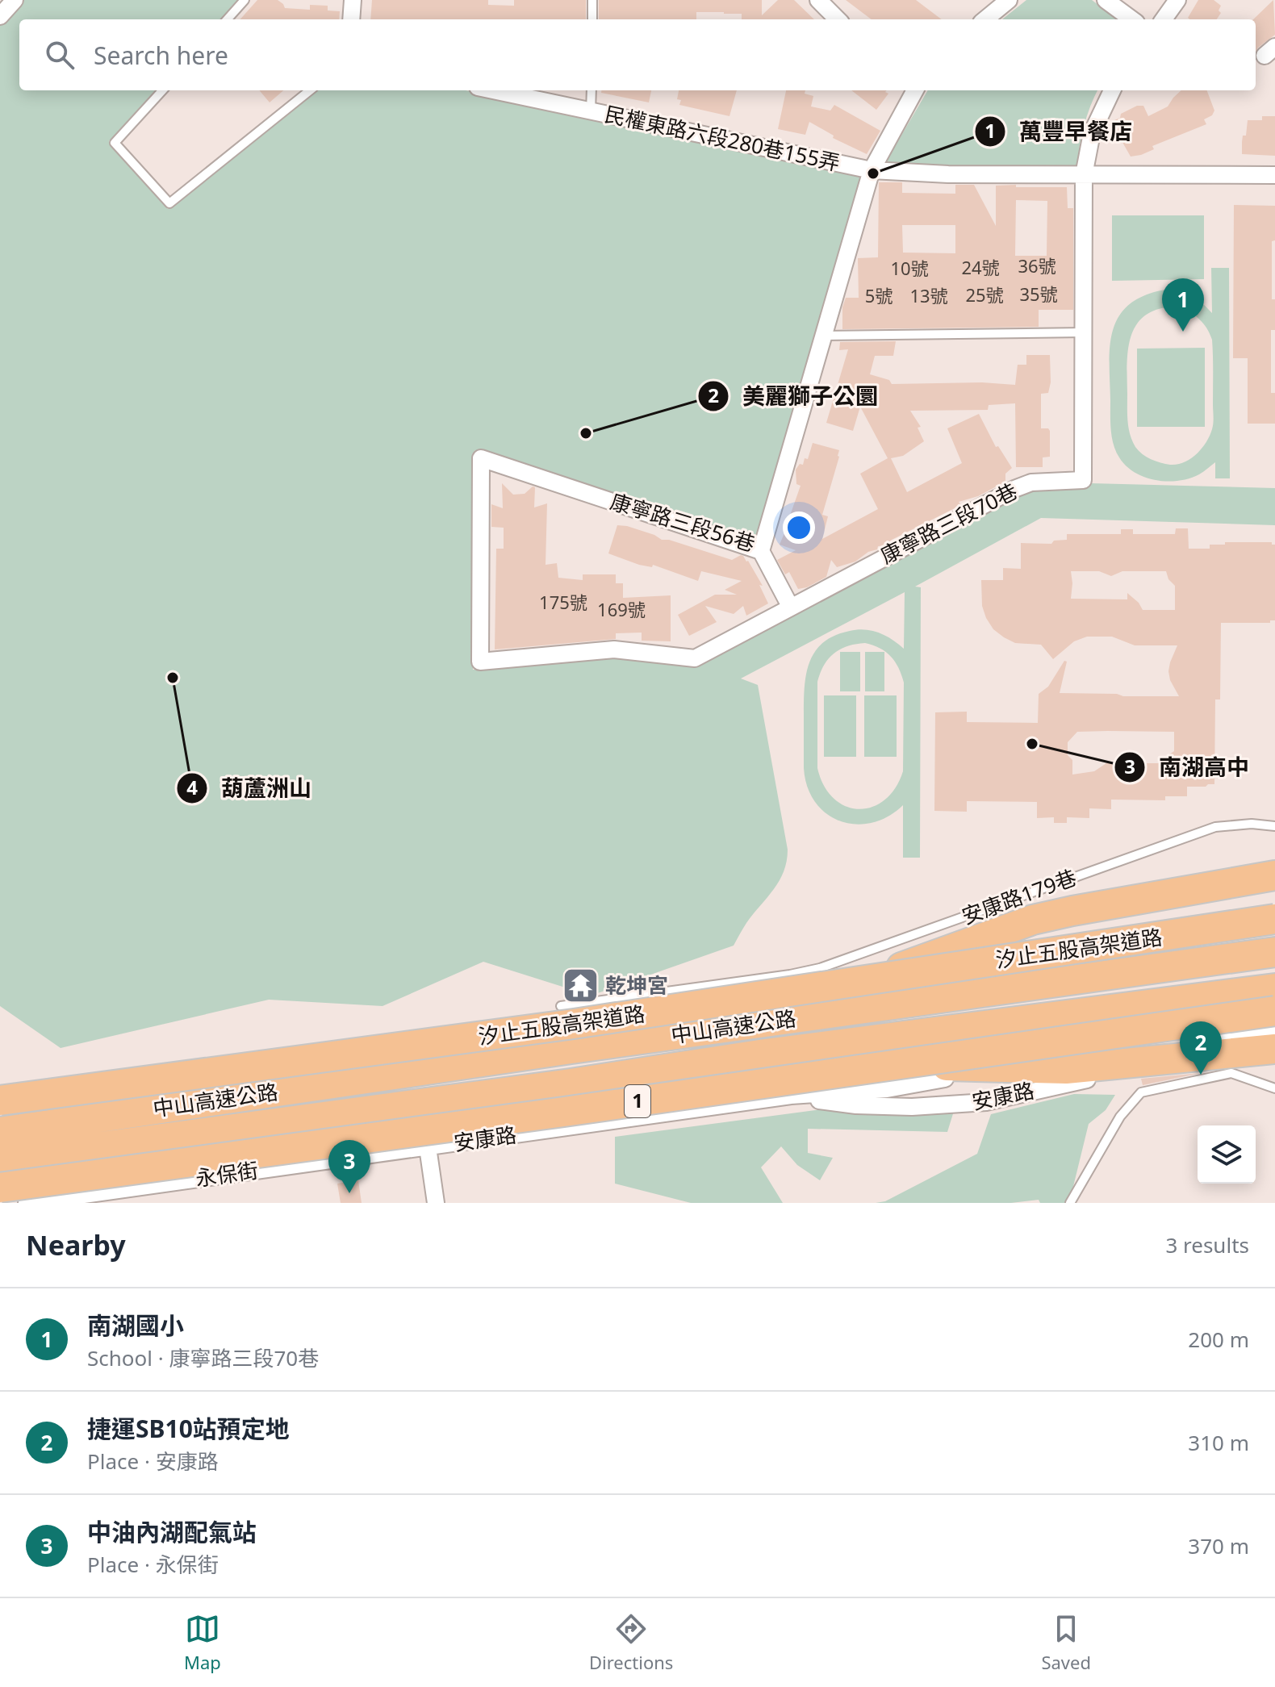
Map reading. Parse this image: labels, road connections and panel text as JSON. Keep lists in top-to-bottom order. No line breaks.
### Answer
{"streets":{"highway":["汐止五股高架道路","中山高速公路","1"],"street":["民權東路六段280巷155弄","康寧路三段56巷","康寧路三段70巷","安康路","永保街"],"lane":["安康路179巷"]},"crossings":[["民權東路六段280巷155弄","康寧路三段56巷"],["民權東路六段280巷155弄","康寧路三段70巷"],["康寧路三段56巷","康寧路三段70巷"],["安康路","永保街"]],"places":{"other":["萬豐早餐店","美麗獅子公圜","葫蘆洲山","南湖高中"],"temple":["乾坤宮"]},"house_numbers":["36號","24號","10號","35號","25號","5號","13號","175號","169號"],"page":{"search":"Search here","pins":["1","2","3"],"heading":["Nearby","3 results"],"list":[{"mark":"1","name":"南湖國小","note":"School · 康寧路三段70巷","value":"200 m"},{"mark":"2","name":"捷運SB10站預定地","note":"Place · 安康路","value":"310 m"},{"mark":"3","name":"中油內湖配氣站","note":"Place · 永保街","value":"370 m"}],"nav":["Map","Directions","Saved"]}}
